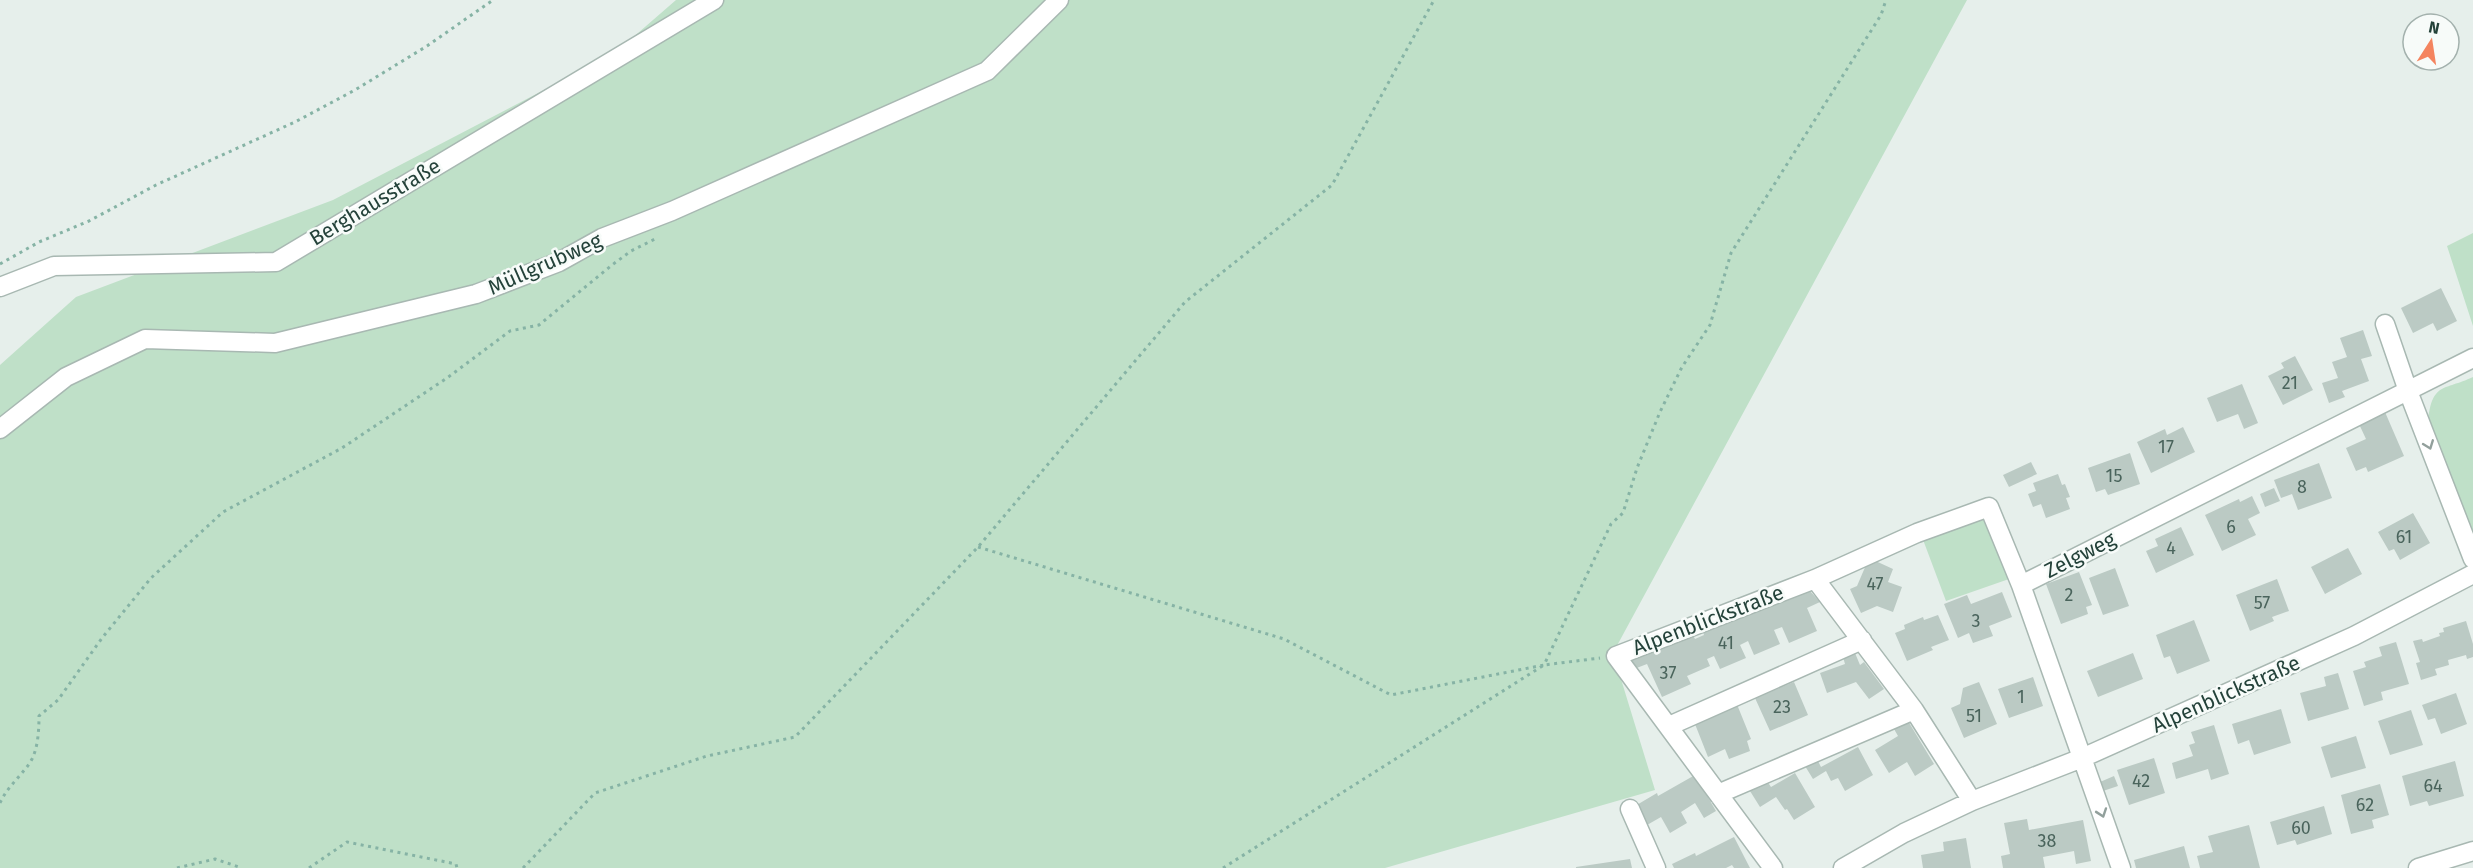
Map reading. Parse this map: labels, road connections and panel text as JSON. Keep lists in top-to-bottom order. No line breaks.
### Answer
{"streets":{"street":["Berghausstraße","Müllgrubweg","Zelgweg","Alpenblickstraße"]},"crossings":[["Zelgweg","Alpenblickstraße"]],"house_numbers":["21","17","15","8","6","61","4","47","2","57","3","41","37","1","23","51","42","64","62","60","38"],"north":"top"}
